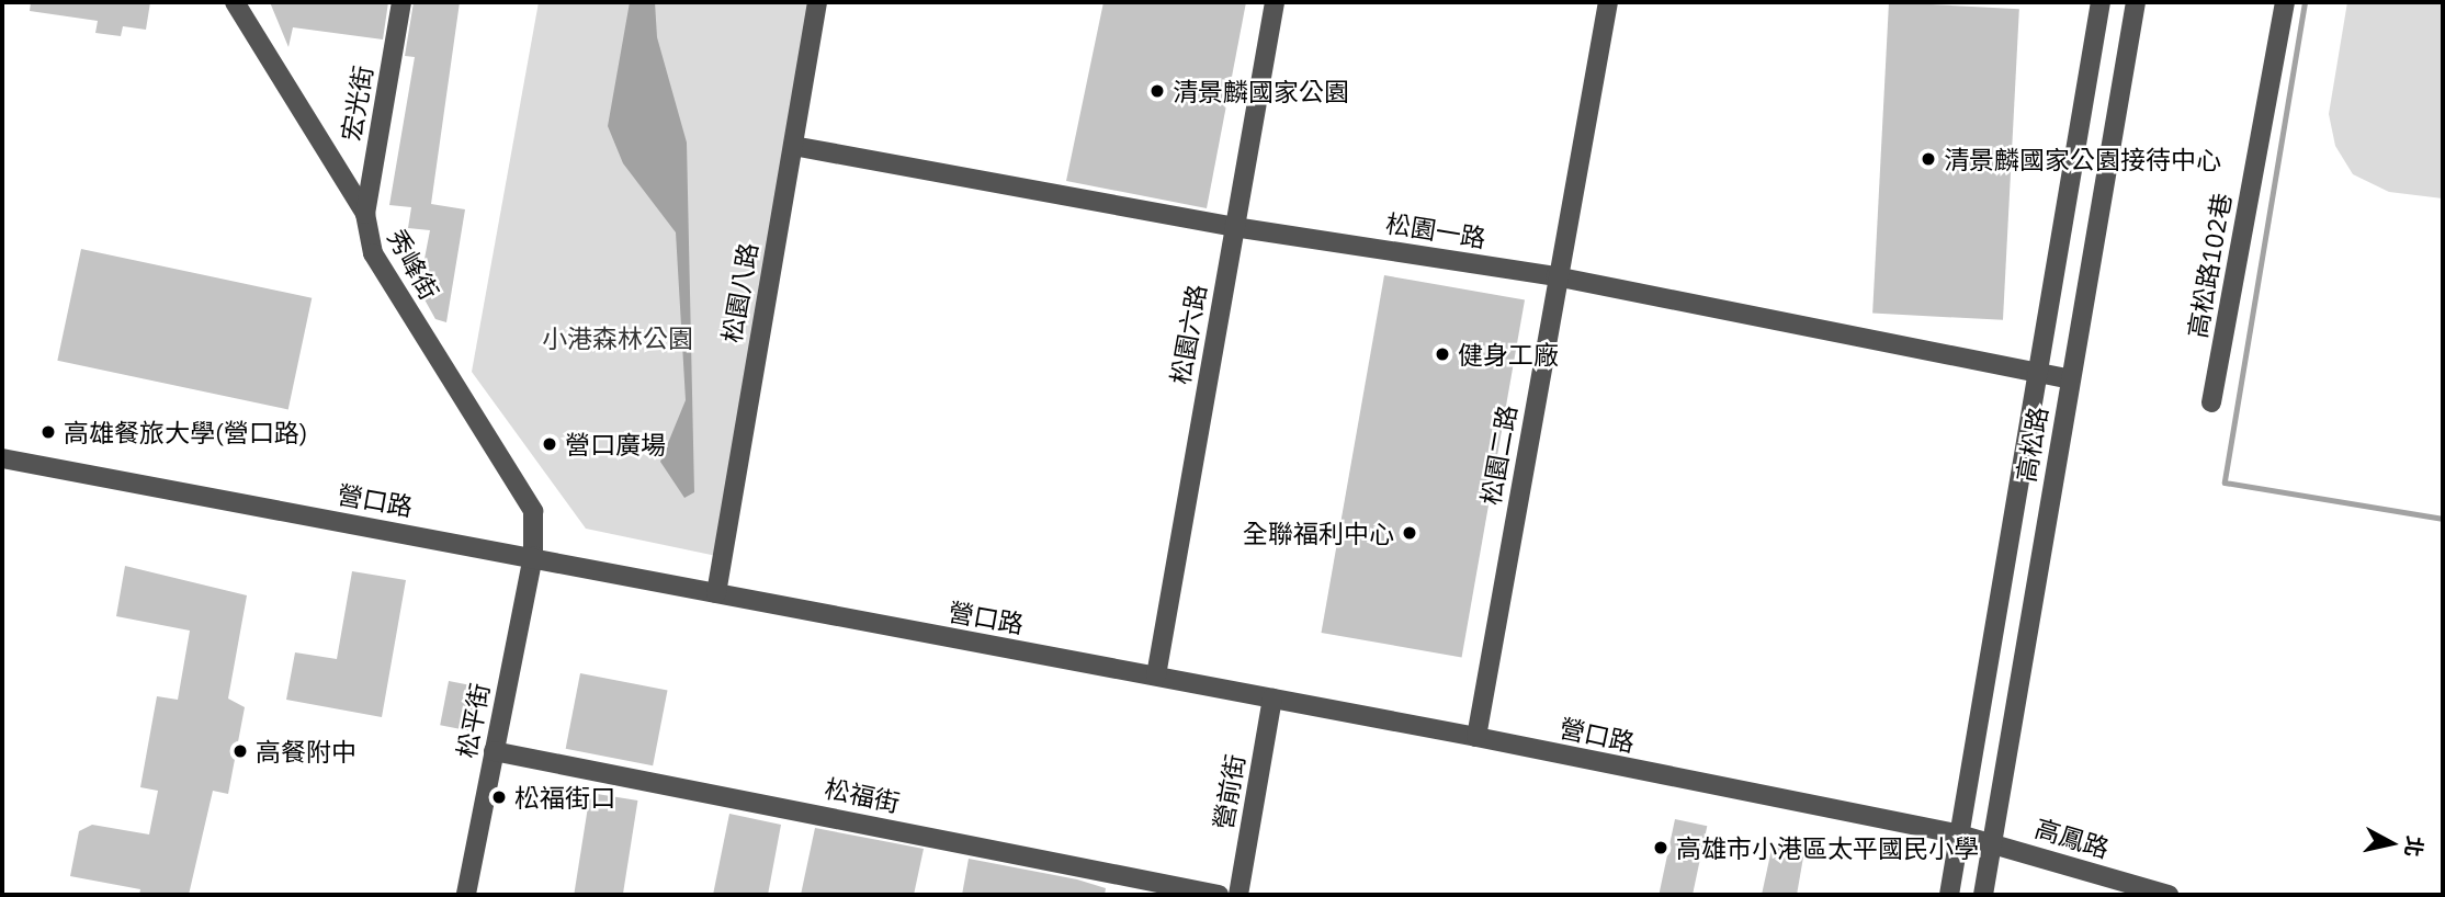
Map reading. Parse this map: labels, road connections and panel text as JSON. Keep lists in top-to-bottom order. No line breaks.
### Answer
{"streets":{"street":["宏光街","松園一路","秀峰街","高松路102巷","松園八路","松園六路","高松路","松園二路","營口路","松平街","營前街","松福街","高鳳路"]},"crossings":[["宏光街","秀峰街"],["松園一路","松園八路"],["松園一路","松園六路"],["松園一路","高松路"],["松園一路","松園二路"],["秀峰街","營口路"],["秀峰街","松平街"],["松園八路","營口路"],["松園六路","營口路"],["高松路","營口路"],["高松路","高鳳路"],["松園二路","營口路"],["營口路","松平街"],["營口路","營前街"],["營口路","高鳳路"],["松平街","松福街"]],"parks":["小港森林公園"],"places":["清景麟國家公園","清景麟國家公園接待中心","健身工廠","高雄餐旅大學(營口路)","營口廣場","全聯福利中心","高餐附中","松福街口","高雄市小港區太平國民小學"],"north":"right"}
